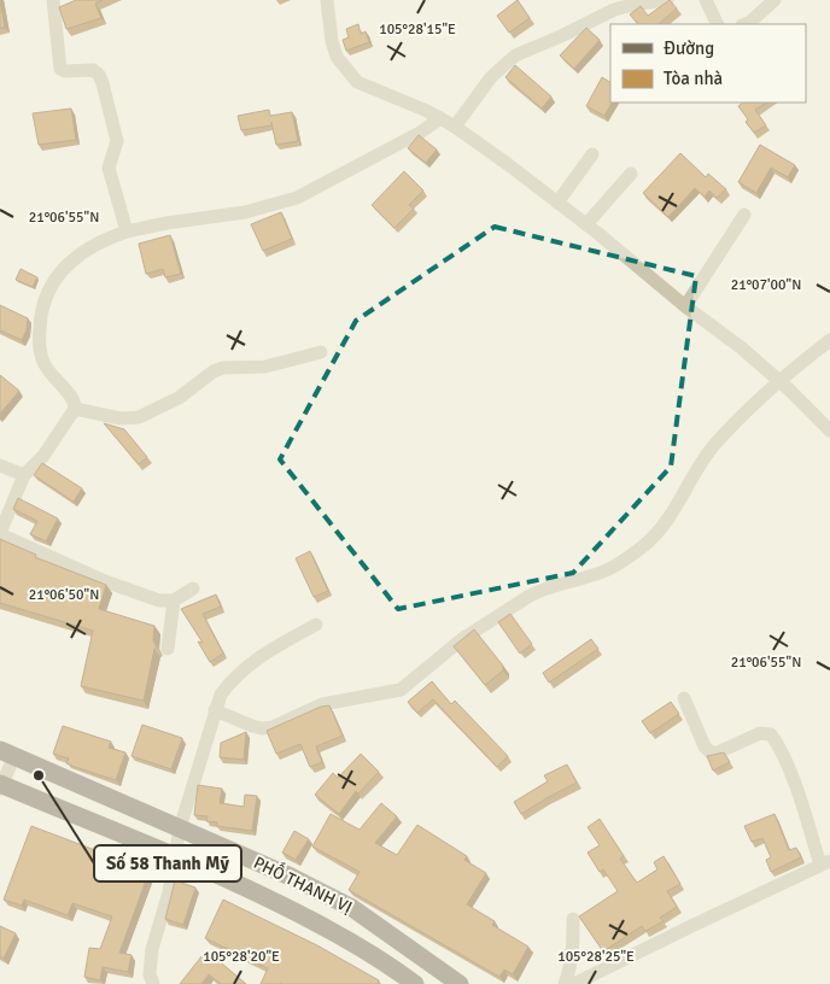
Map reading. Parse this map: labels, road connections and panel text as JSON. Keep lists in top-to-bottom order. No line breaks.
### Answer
{"streets":{"main road":["PHỐ THANH VỊ"]},"places":["Số 58 Thanh Mỹ"],"legend":["Đường","Tòa nhà"],"coordinates":["105°28'15\"E","21°06'55\"N","21°07'00\"N","21°06'50\"N","105°28'20\"E","105°28'25\"E"]}
